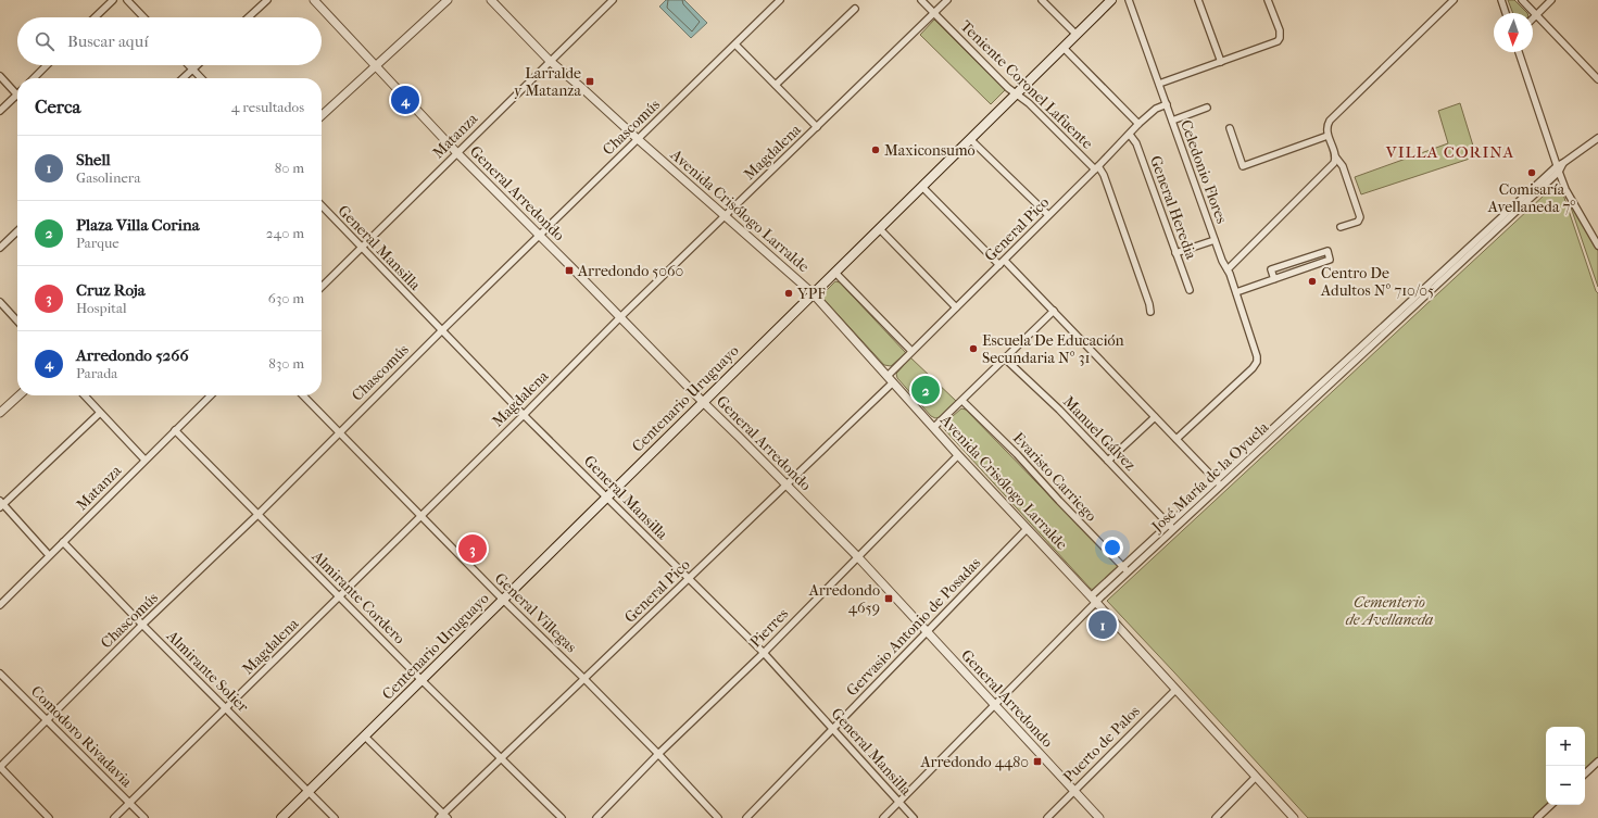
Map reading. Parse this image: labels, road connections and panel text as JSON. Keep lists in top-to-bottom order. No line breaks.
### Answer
{"streets":{"main road":["Centenario Uruguayo"],"street":["Teniente Coronel Lafuente","Chascomús","Matanza","Magdalena","Celedonio Flores","General Arredondo","General Heredia","Avenida Crisólogo Larralde","General Pico","General Mansilla","Manuel Gálvez","Evaristo Carriego","José María de la Oyuela","Almirante Cordero","General Villegas","Gervasio Antonio de Posadas","Pierres","Almirante Solier","Comodoro Rivadavia","Puerto de Palos"]},"crossings":[["Teniente Coronel Lafuente","Magdalena"],["Teniente Coronel Lafuente","General Pico"],["Teniente Coronel Lafuente","Centenario Uruguayo"],["Chascomús","General Arredondo"],["Chascomús","Avenida Crisólogo Larralde"],["Chascomús","General Mansilla"],["Chascomús","Almirante Cordero"],["Chascomús","General Villegas"],["Chascomús","Almirante Solier"],["Chascomús","Comodoro Rivadavia"],["Matanza","General Arredondo"],["Matanza","Avenida Crisólogo Larralde"],["Matanza","General Mansilla"],["Matanza","Almirante Cordero"],["Matanza","Almirante Solier"],["Magdalena","General Arredondo"],["Magdalena","Avenida Crisólogo Larralde"],["Magdalena","General Mansilla"],["Magdalena","Almirante Cordero"],["Magdalena","General Villegas"],["Magdalena","Almirante Solier"],["Magdalena","Comodoro Rivadavia"],["Celedonio Flores","General Pico"],["General Arredondo","General Pico"],["General Arredondo","Centenario Uruguayo"],["General Arredondo","José María de la Oyuela"],["General Arredondo","Gervasio Antonio de Posadas"],["General Arredondo","Pierres"],["General Arredondo","Puerto de Palos"],["General Heredia","General Pico"],["Avenida Crisólogo Larralde","General Pico"],["Avenida Crisólogo Larralde","Centenario Uruguayo"],["Avenida Crisólogo Larralde","José María de la Oyuela"],["Avenida Crisólogo Larralde","Gervasio Antonio de Posadas"],["Avenida Crisólogo Larralde","Pierres"],["Avenida Crisólogo Larralde","Puerto de Palos"],["General Pico","General Mansilla"],["General Pico","Almirante Cordero"],["General Pico","General Villegas"],["General Mansilla","Centenario Uruguayo"],["General Mansilla","José María de la Oyuela"],["General Mansilla","Gervasio Antonio de Posadas"],["General Mansilla","Pierres"],["Centenario Uruguayo","Almirante Cordero"],["Centenario Uruguayo","General Villegas"],["Centenario Uruguayo","Almirante Solier"],["Manuel Gálvez","José María de la Oyuela"],["Evaristo Carriego","José María de la Oyuela"],["General Villegas","Pierres"]],"districts":["VILLA CORINA"],"parks":["Cementerio de Avellaneda"],"places":{"transit":["Larralde y Matanza","Arredondo 5060","Arredondo 4659","Arredondo 4480"],"other":["Maxiconsumo","Comisaría Avellaneda 7°","Centro De Adultos Nº 710/05","YPF","Escuela De Educación Secundaria Nº 31"]},"north":"bottom","page":{"search":"Buscar aquí","heading":["Cerca","4 resultados"],"pins":["4","2","3","1"],"list":[{"mark":"1","name":"Shell","note":"Gasolinera","value":"80 m"},{"mark":"2","name":"Plaza Villa Corina","note":"Parque","value":"240 m"},{"mark":"3","name":"Cruz Roja","note":"Hospital","value":"630 m"},{"mark":"4","name":"Arredondo 5266","note":"Parada","value":"830 m"}],"map_buttons":["+","−"]}}
